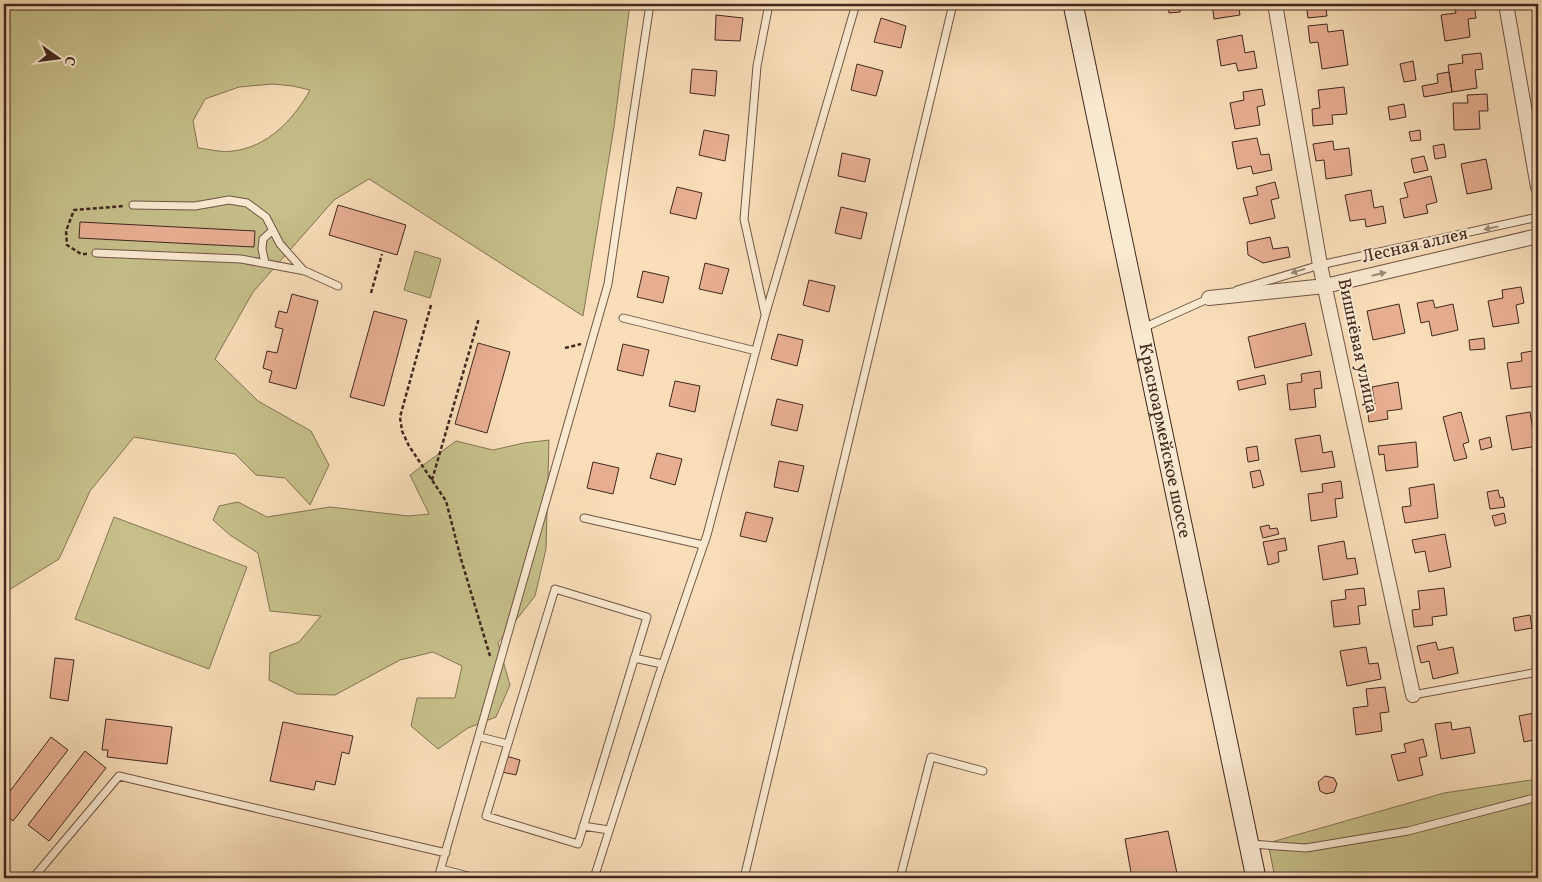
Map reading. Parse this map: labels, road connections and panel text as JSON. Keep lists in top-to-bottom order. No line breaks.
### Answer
{"streets":{"main road":["Красноармейское шоссе"],"street":["Лесная аллея","Вишнёвая улица"]},"crossings":[["Лесная аллея","Вишнёвая улица"]],"one_way":["Лесная аллея"],"north":"right"}
